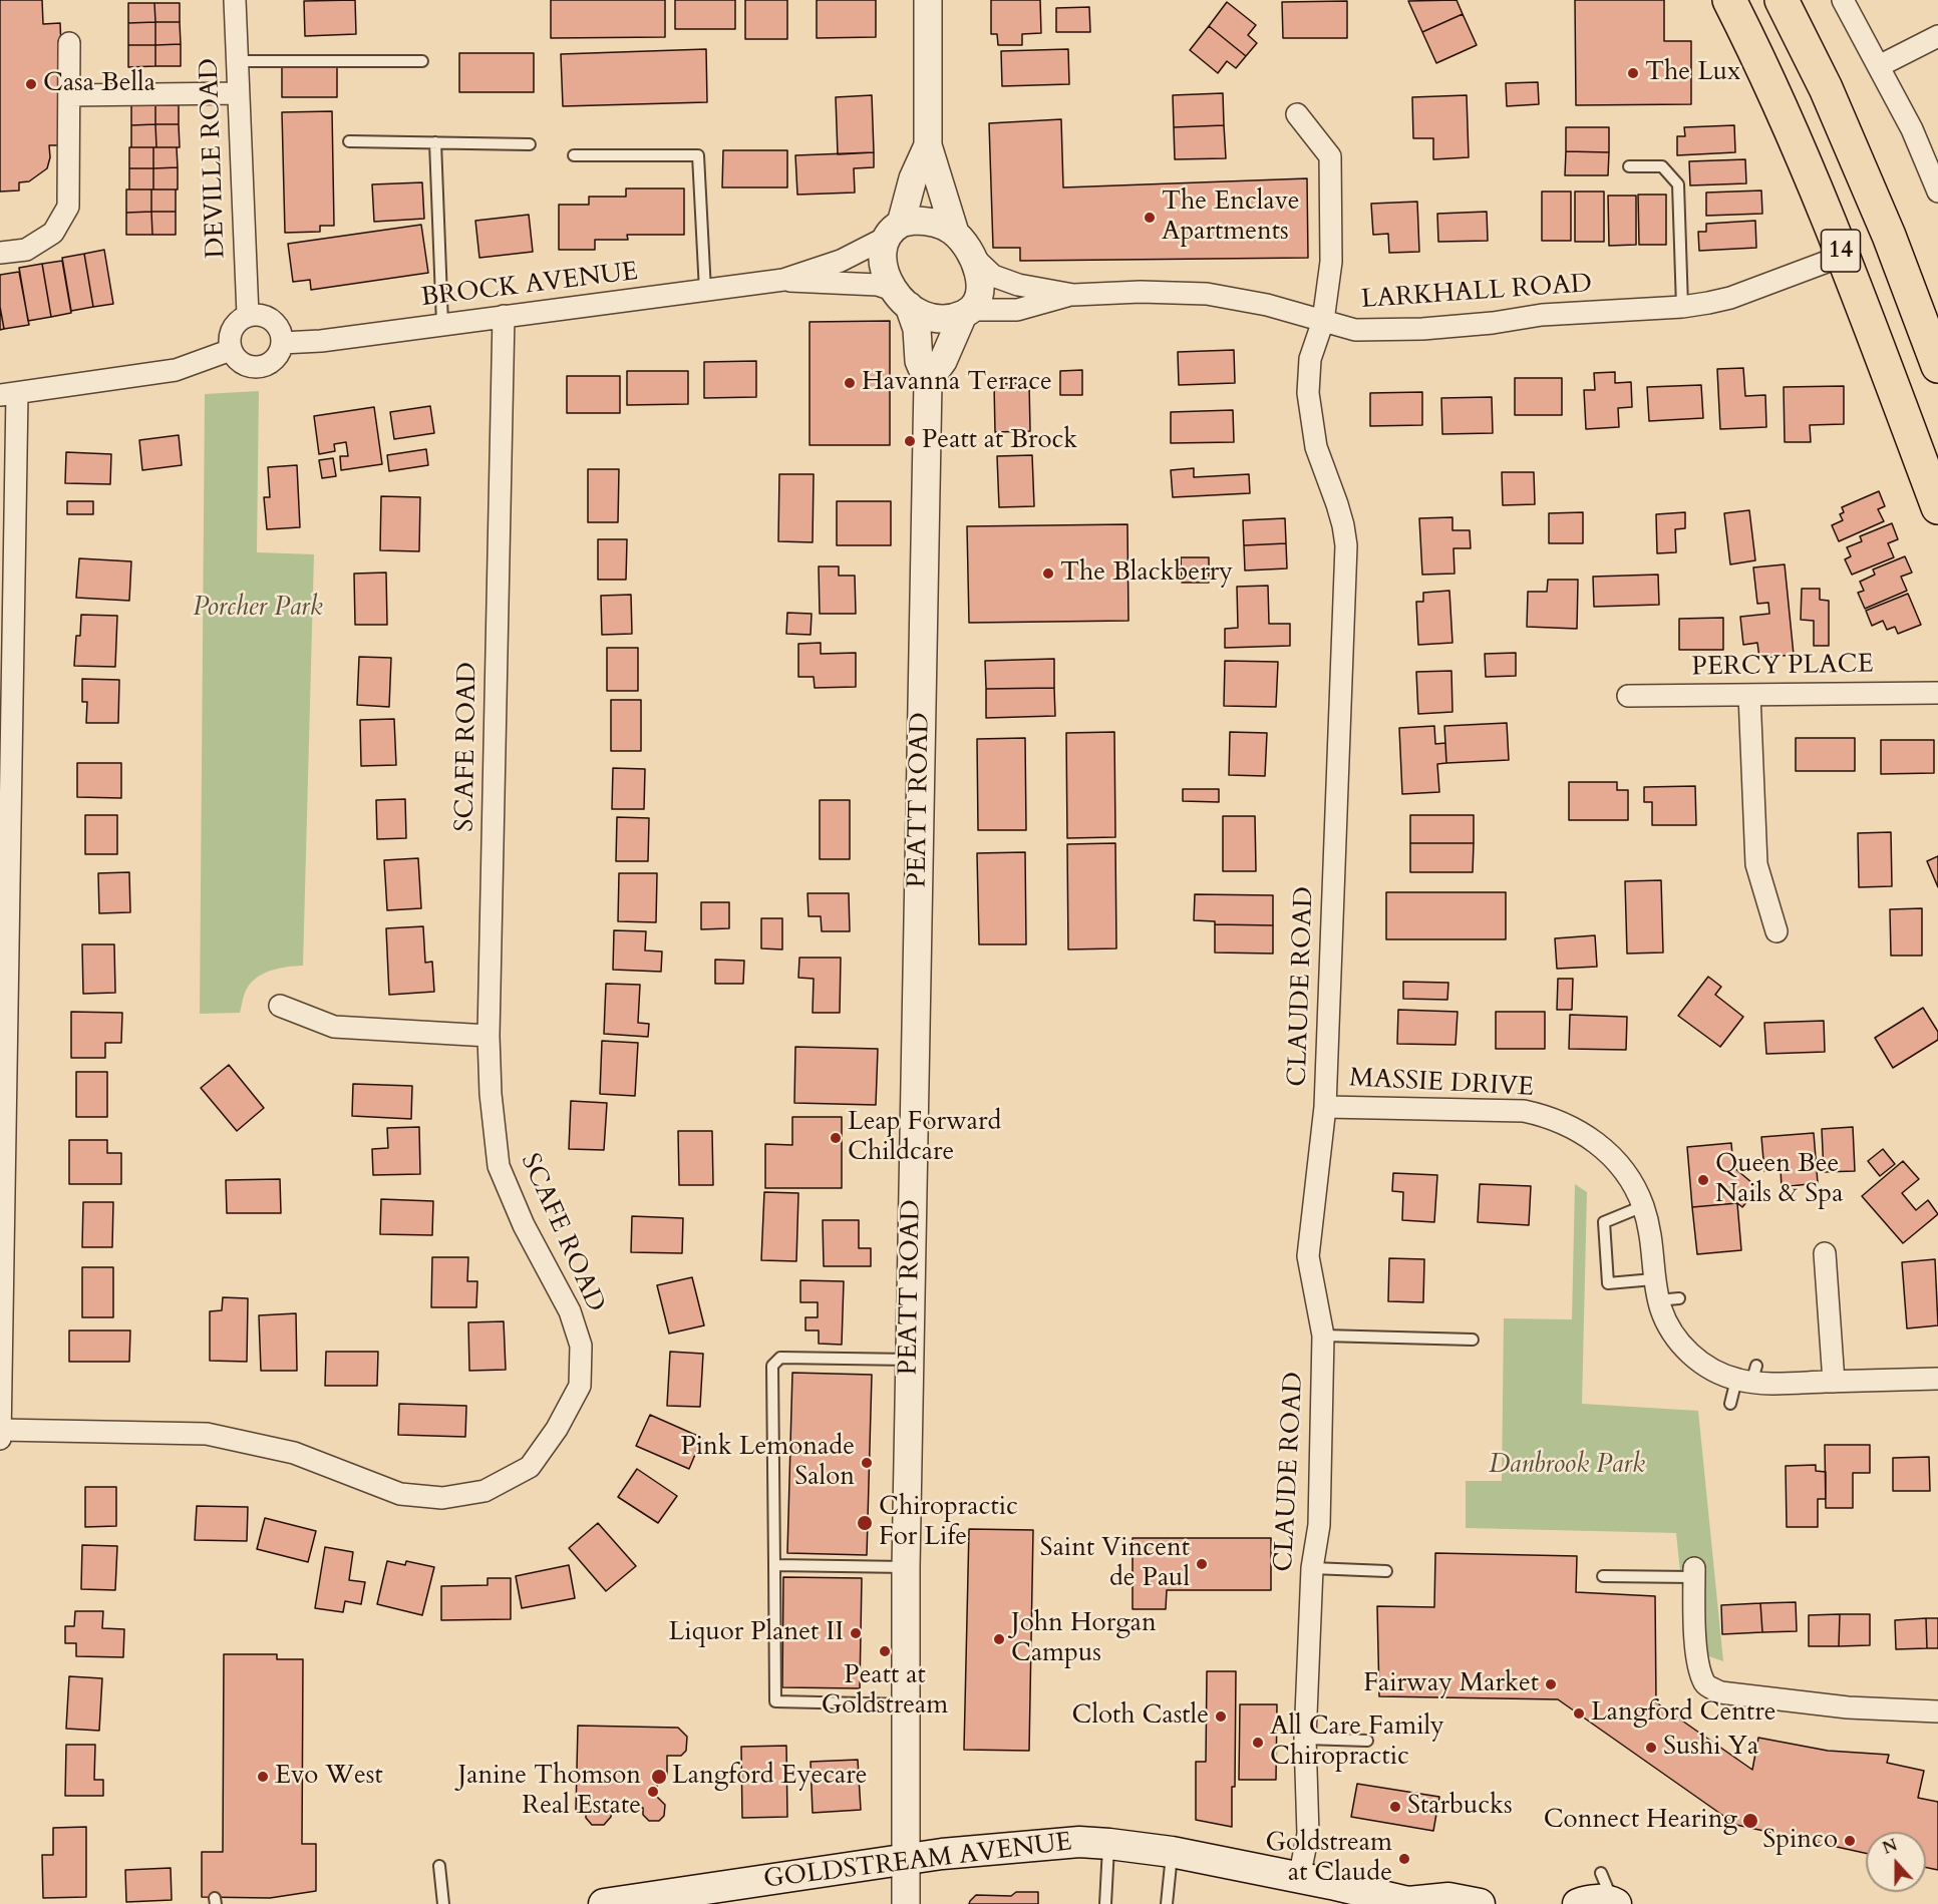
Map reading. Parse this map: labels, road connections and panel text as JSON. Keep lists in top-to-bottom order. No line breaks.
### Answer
{"streets":{"main road":["14","GOLDSTREAM AVENUE"],"street":["DEVILLE ROAD","BROCK AVENUE","LARKHALL ROAD","PERCY PLACE","SCAFE ROAD","PEATT ROAD","CLAUDE ROAD","MASSIE DRIVE"]},"crossings":[["DEVILLE ROAD","BROCK AVENUE"],["14","LARKHALL ROAD"],["BROCK AVENUE","LARKHALL ROAD"],["BROCK AVENUE","SCAFE ROAD"],["BROCK AVENUE","PEATT ROAD"],["LARKHALL ROAD","PEATT ROAD"],["LARKHALL ROAD","CLAUDE ROAD"],["PEATT ROAD","GOLDSTREAM AVENUE"],["CLAUDE ROAD","MASSIE DRIVE"],["CLAUDE ROAD","GOLDSTREAM AVENUE"]],"parks":["Porcher Park","Danbrook Park"],"places":["The Lux","Casa Bella","The Enclave Apartments","Havanna Terrace","Peatt at Brock","The Blackberry","Leap Forward Childcare","Queen Bee Nails & Spa","Pink Lemonade Salon","Chiropractic For Life","Saint Vincent de Paul","Liquor Planet II","John Horgan Campus","Peatt at Goldstream","Fairway Market","Langford Centre","Cloth Castle","All Care Family Chiropractic","Sushi Ya","Evo West","Langford Eyecare","Janine Thomson Real Estate","Starbucks","Connect Hearing","Spinco","Goldstream at Claude"],"north":"top"}
